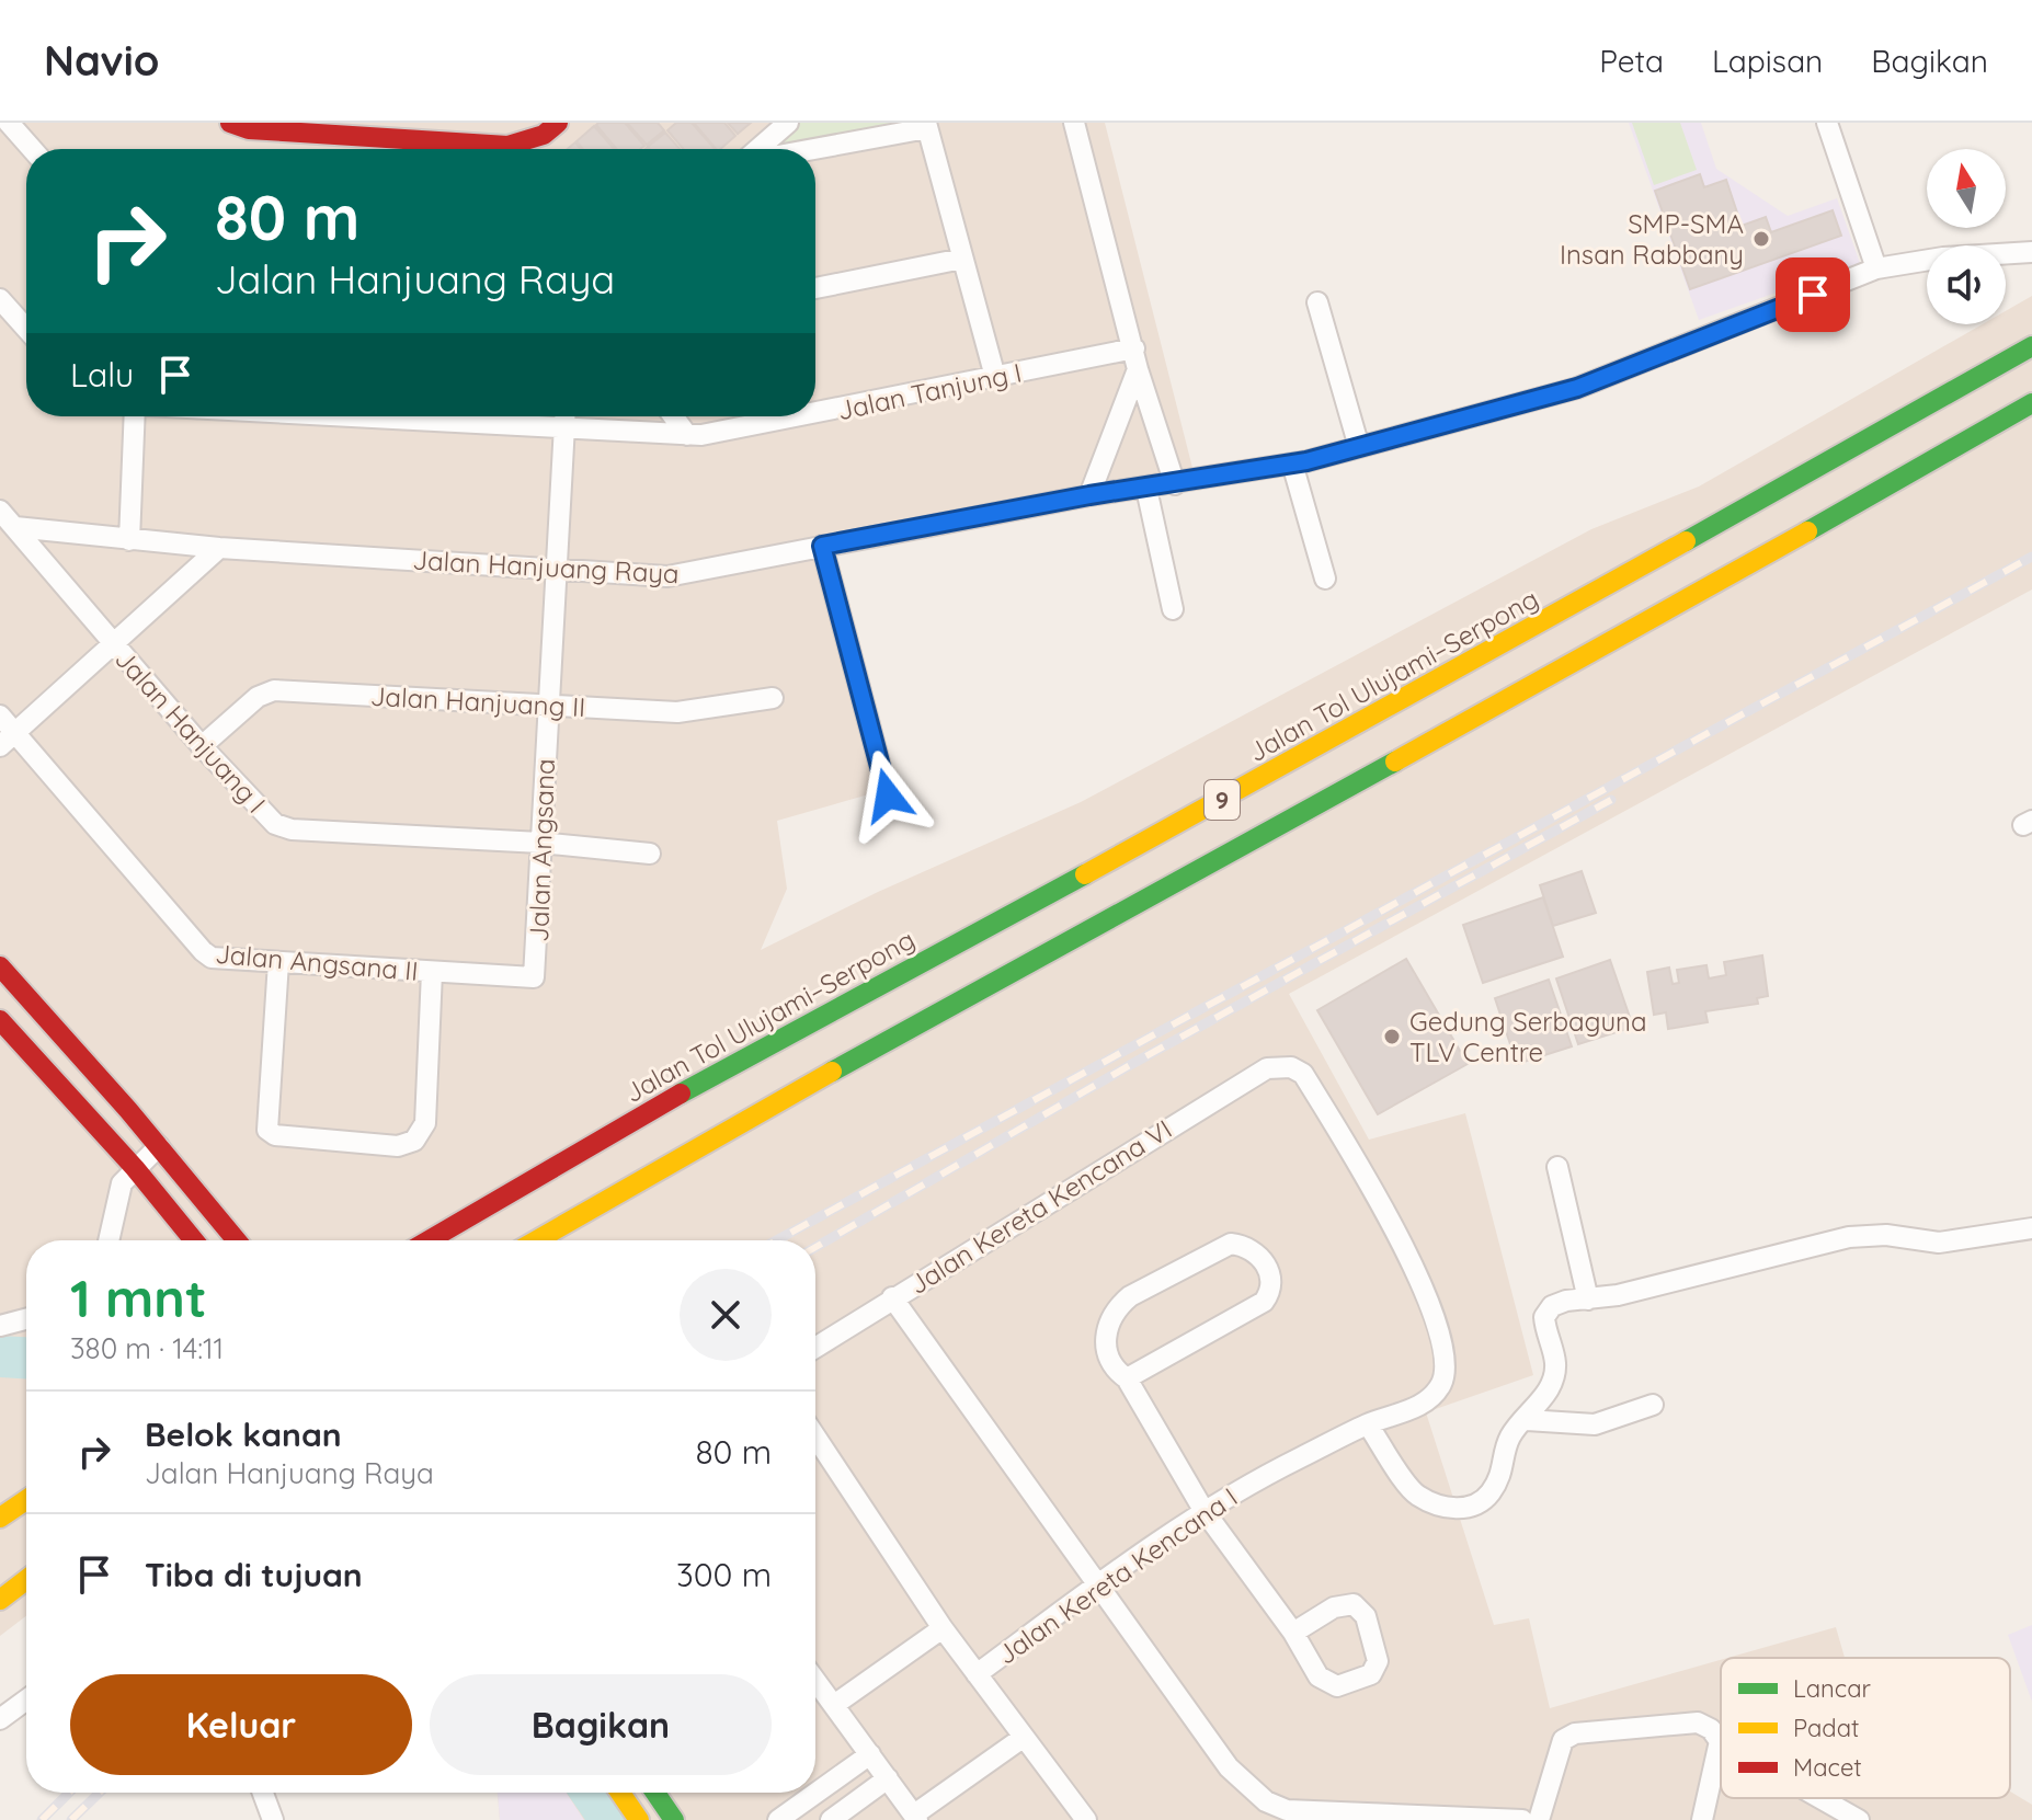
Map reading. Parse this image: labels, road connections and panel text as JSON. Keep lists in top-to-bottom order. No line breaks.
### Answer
{"streets":{"main road":["Jalan Tol Ulujami–Serpong","9"],"street":["Jalan Tanjung I","Jalan Hanjuang Raya","Jalan Hanjuang II","Jalan Hanjuang I","Jalan Angsana","Jalan Angsana II","Jalan Kereta Kencana VI","Jalan Kereta Kencana I"]},"crossings":[["Jalan Tanjung I","Jalan Angsana"],["Jalan Hanjuang Raya","Jalan Hanjuang I"],["Jalan Hanjuang Raya","Jalan Angsana"],["Jalan Hanjuang II","Jalan Hanjuang I"],["Jalan Hanjuang II","Jalan Angsana"],["Jalan Hanjuang I","Jalan Angsana"],["Jalan Angsana","Jalan Angsana II"],["Jalan Kereta Kencana VI","Jalan Kereta Kencana I"]],"places":["SMP-SMA Insan Rabbany","Gedung Serbaguna TLV Centre"],"legend":["Lancar","Padat","Macet"],"north":"top","page":{"header":"Navio","nav":["Peta","Lapisan","Bagikan"],"turn":["80 m","Jalan Hanjuang Raya"],"then":"Lalu","heading":["1 mnt","380 m · 14:11"],"list":[{"name":"Belok kanan","note":"Jalan Hanjuang Raya","value":"80 m"},{"name":"Tiba di tujuan","value":"300 m"}],"buttons":["Keluar","Bagikan"]}}
